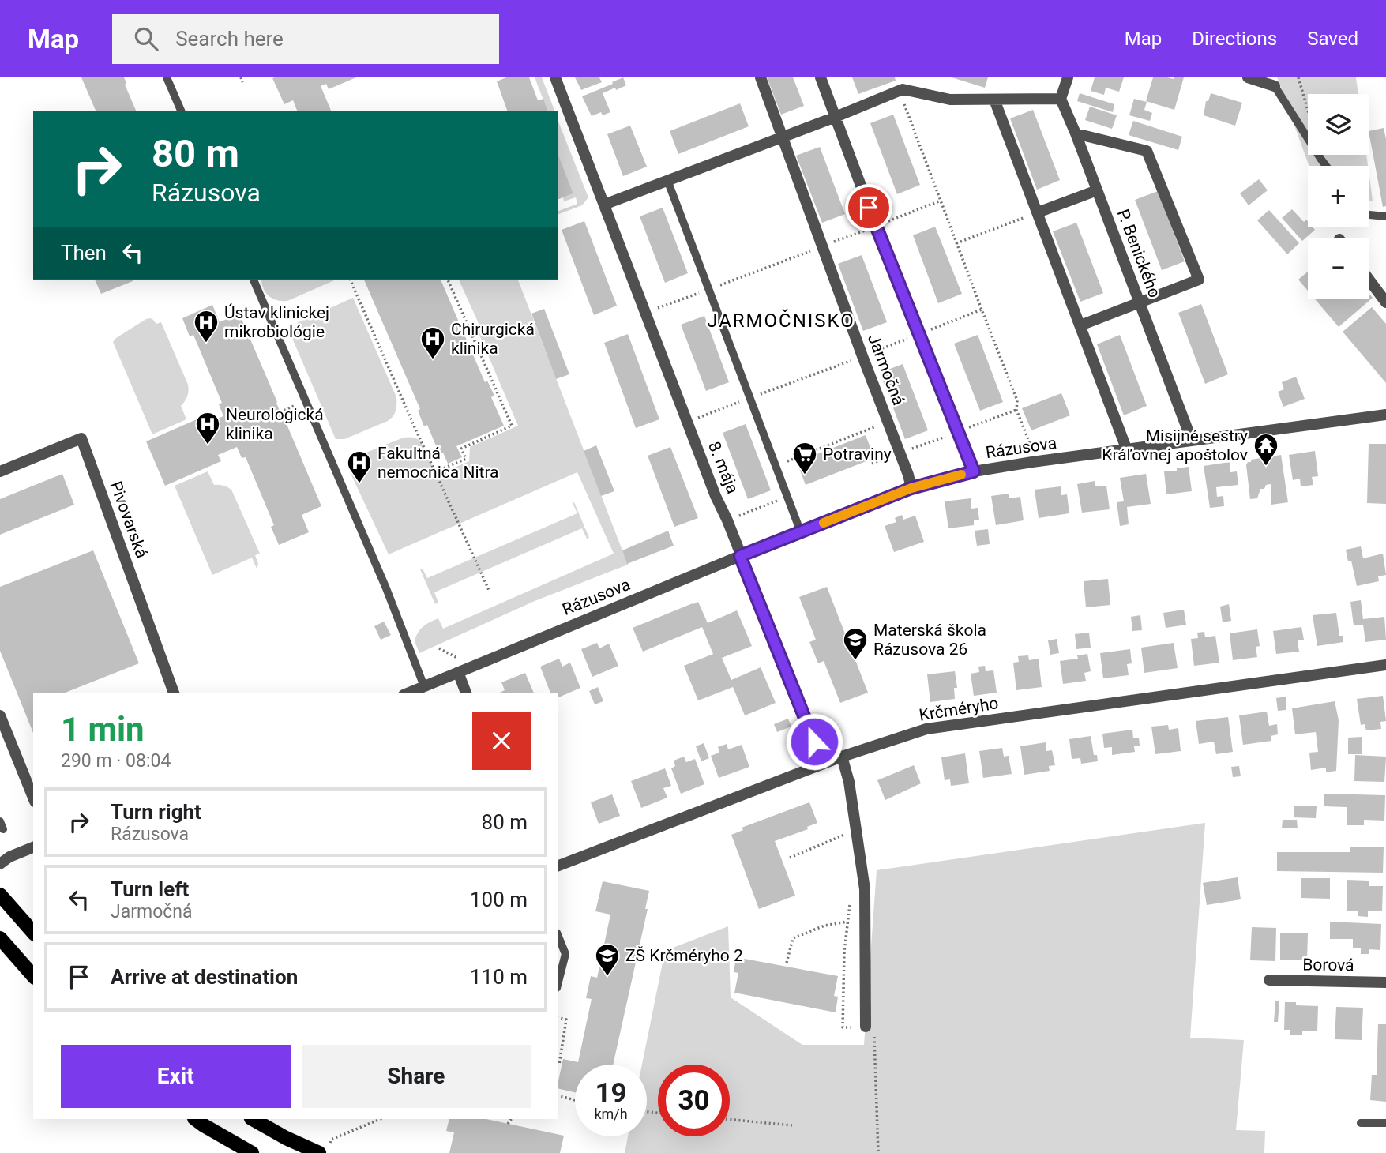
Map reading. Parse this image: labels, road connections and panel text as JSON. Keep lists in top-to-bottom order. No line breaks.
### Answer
{"streets":{"street":["P. Benického","Jarmočná","Rázusova","8. mája","Pivovarská","Krčméryho","Borová"]},"crossings":[["P. Benického","Rázusova"],["Jarmočná","Rázusova"],["Rázusova","8. mája"]],"districts":["JARMOČNISKO"],"places":{"hospital":["Ústav klinickej mikrobiológie","Chirurgická klinika","Neurologická klinika","Fakultná nemocnica Nitra"],"temple":["Misijné sestry Kráľovnej apoštolov"],"supermarket":["Potraviny"],"school or university":["Materská škola Rázusova 26","ZŠ Krčméryho 2"]},"page":{"header":"Map","search":"Search here","nav":["Map","Directions","Saved"],"map_buttons":["+","−"],"turn":["80 m","Rázusova"],"then":"Then","heading":["1 min","290 m · 08:04"],"list":[{"name":"Turn right","note":"Rázusova","value":"80 m"},{"name":"Turn left","note":"Jarmočná","value":"100 m"},{"name":"Arrive at destination","value":"110 m"}],"buttons":["Exit","Share"],"speed":"19 km/h","limit":"30"}}
